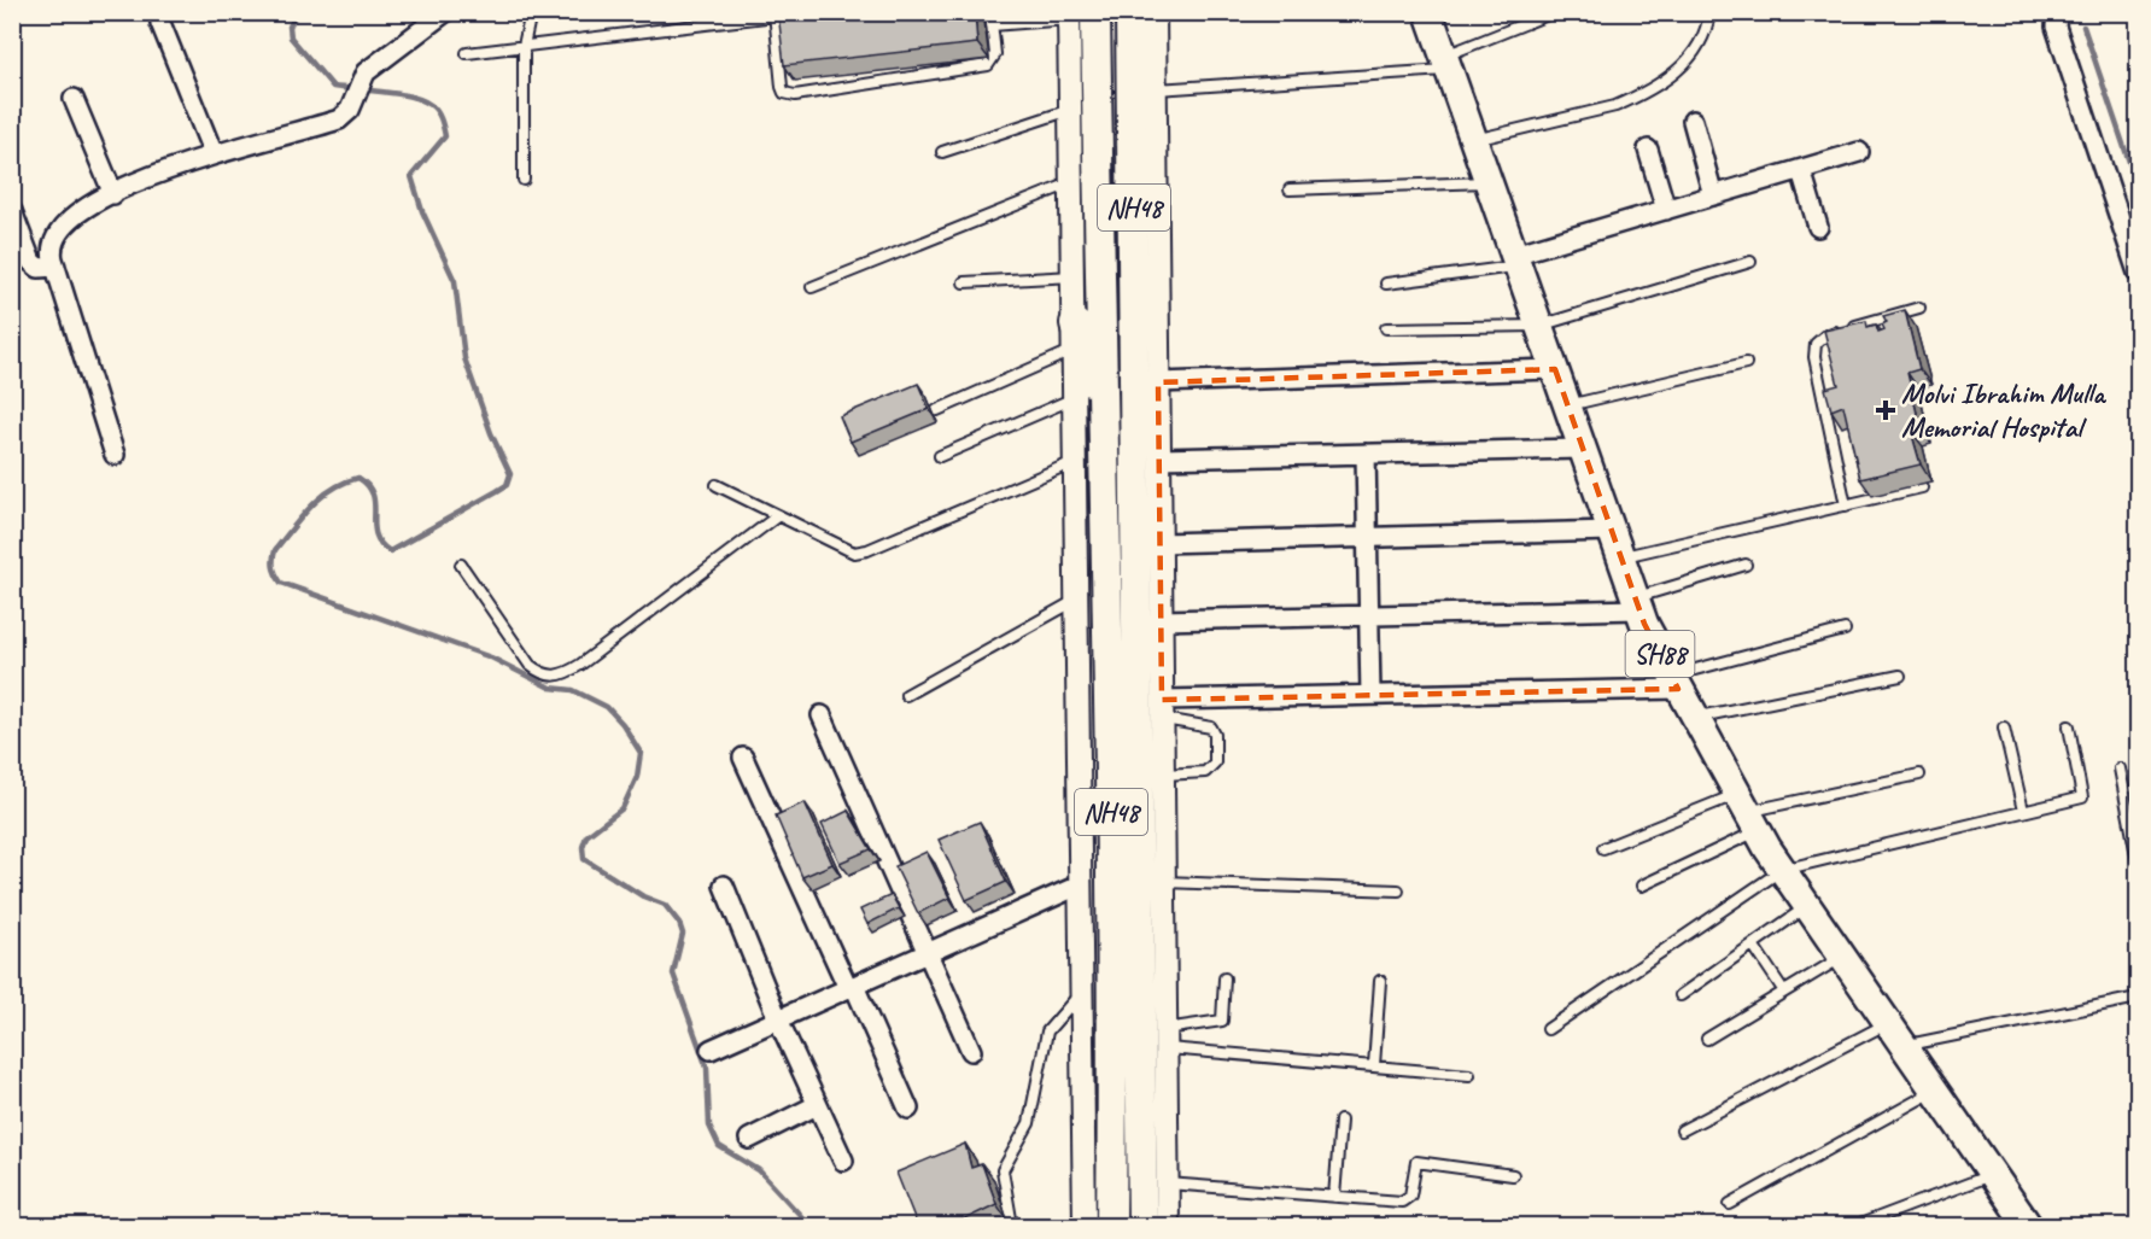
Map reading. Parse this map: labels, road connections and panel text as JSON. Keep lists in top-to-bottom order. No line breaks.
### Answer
{"streets":{"highway":["NH48"],"main road":["SH88"]},"places":{"health":["Molvi Ibrahim Mulla Memorial Hospital"]}}
